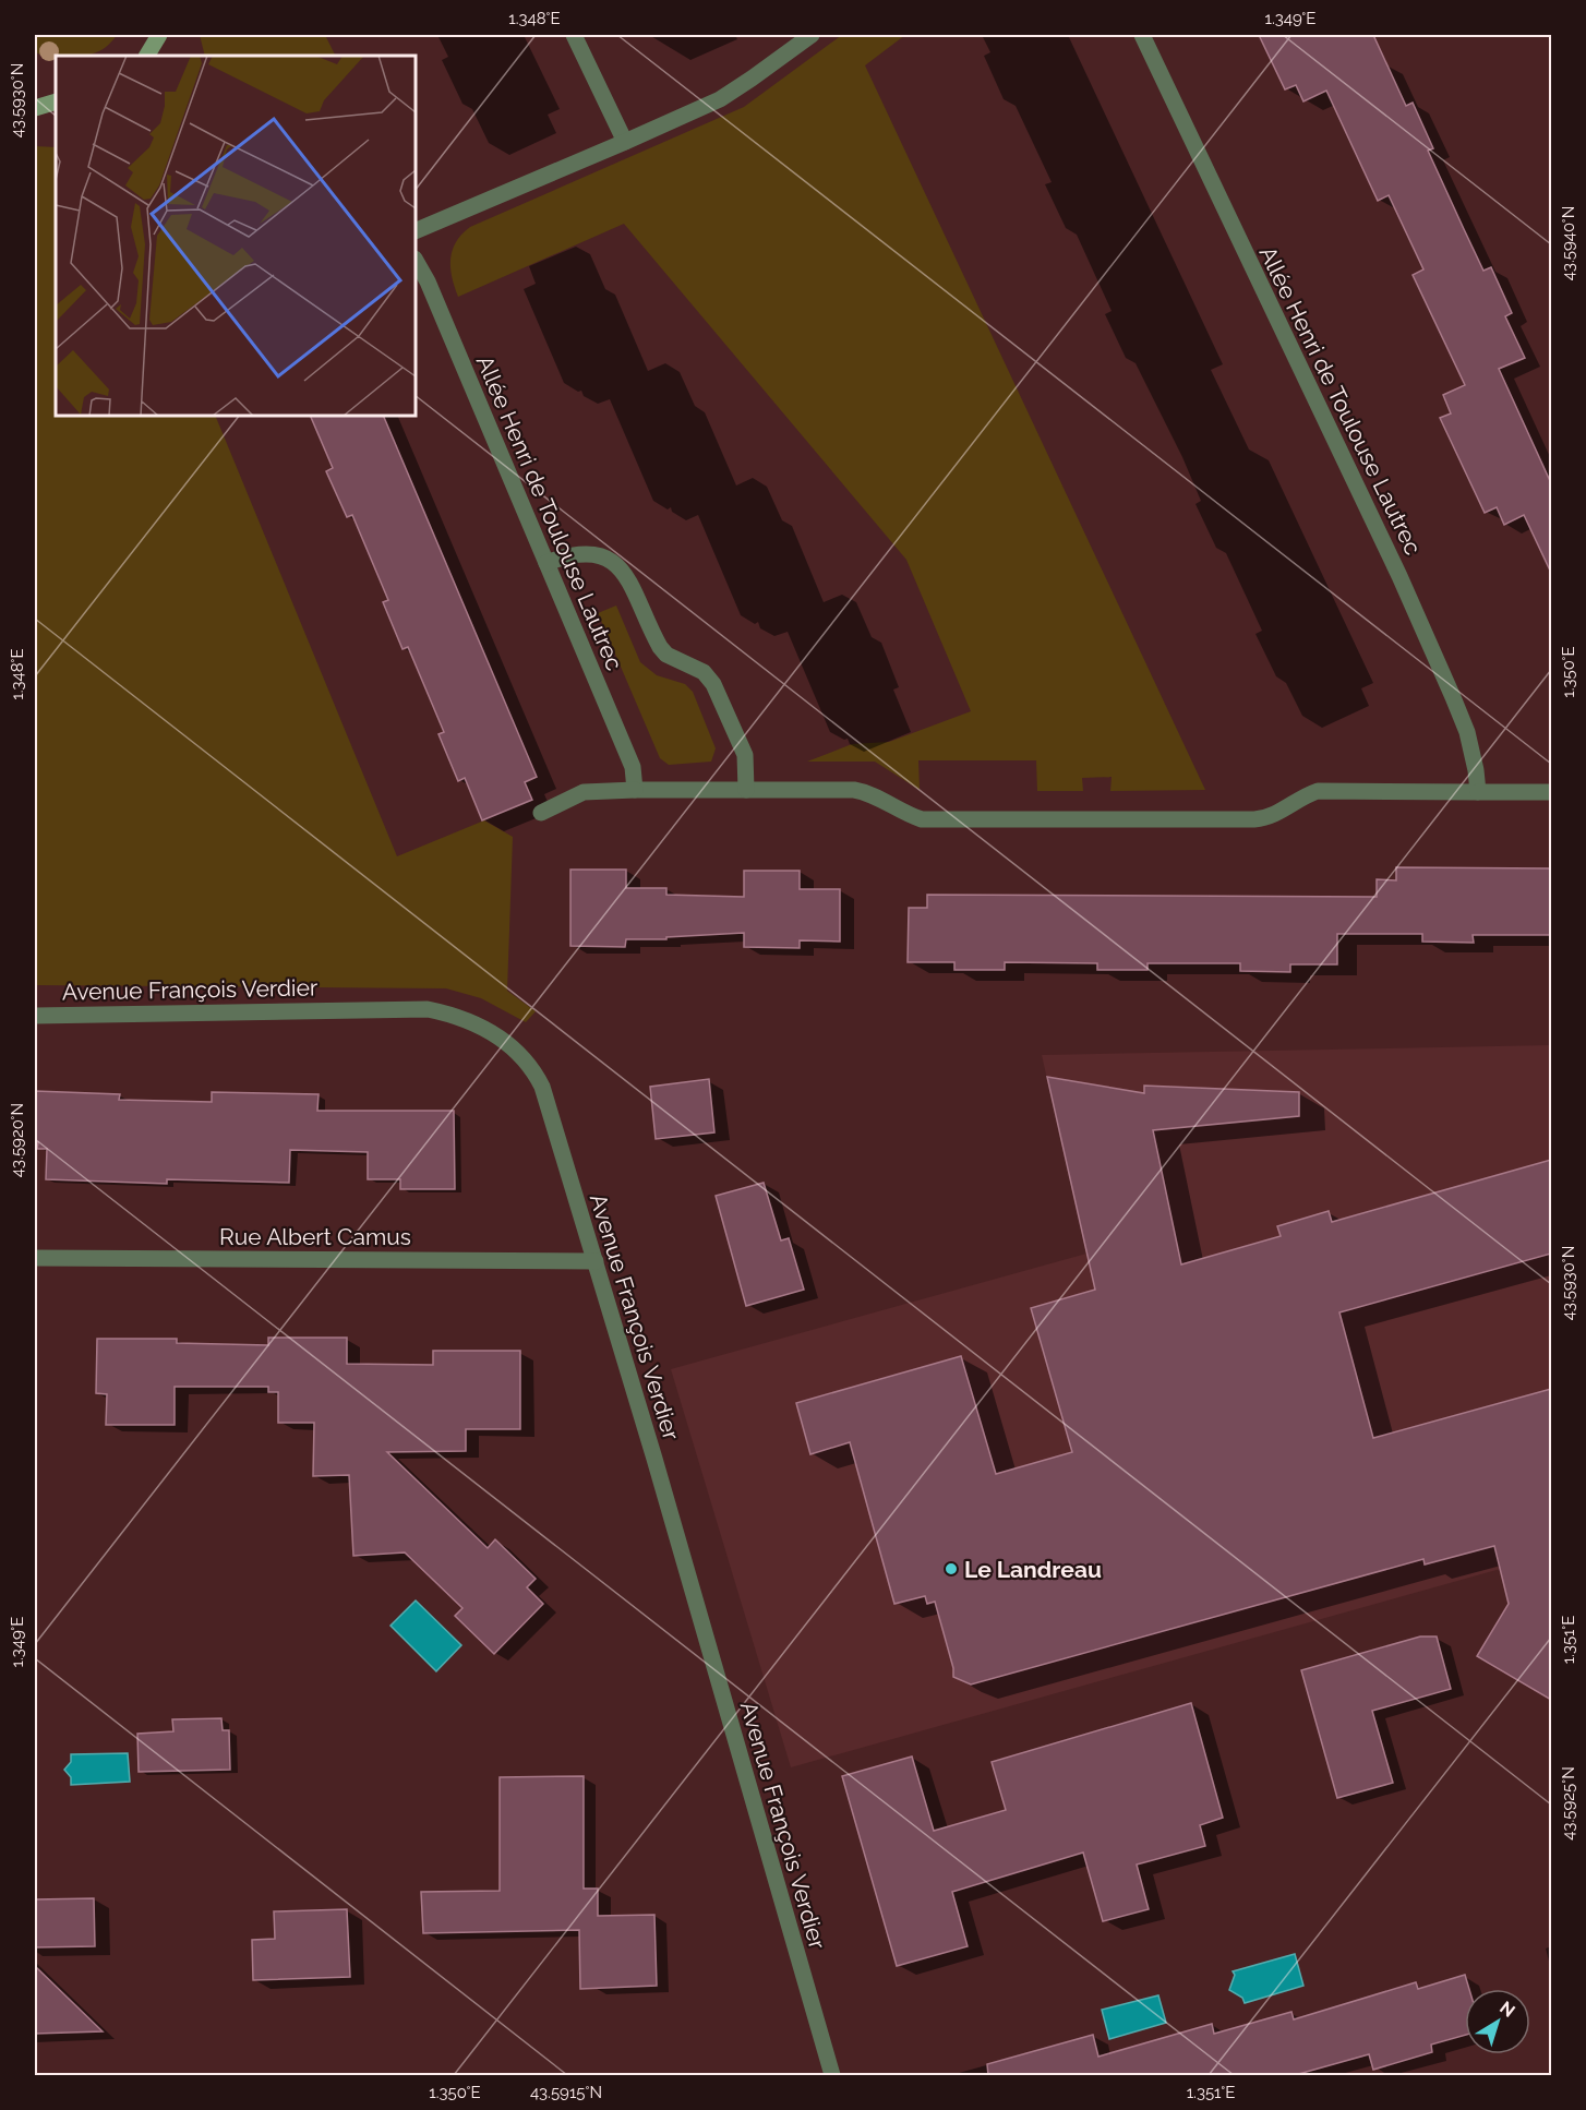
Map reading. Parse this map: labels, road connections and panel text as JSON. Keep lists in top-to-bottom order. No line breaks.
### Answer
{"streets":{"street":["Allée Henri de Toulouse Lautrec","Avenue François Verdier","Rue Albert Camus"]},"crossings":[["Avenue François Verdier","Rue Albert Camus"]],"places":["Le Landreau"],"north":"top right","coordinates":["1.348°E","1.349°E","43.5930°N","43.5940°N","1.350°E","43.5920°N","1.351°E","43.5925°N","43.5915°N"]}
